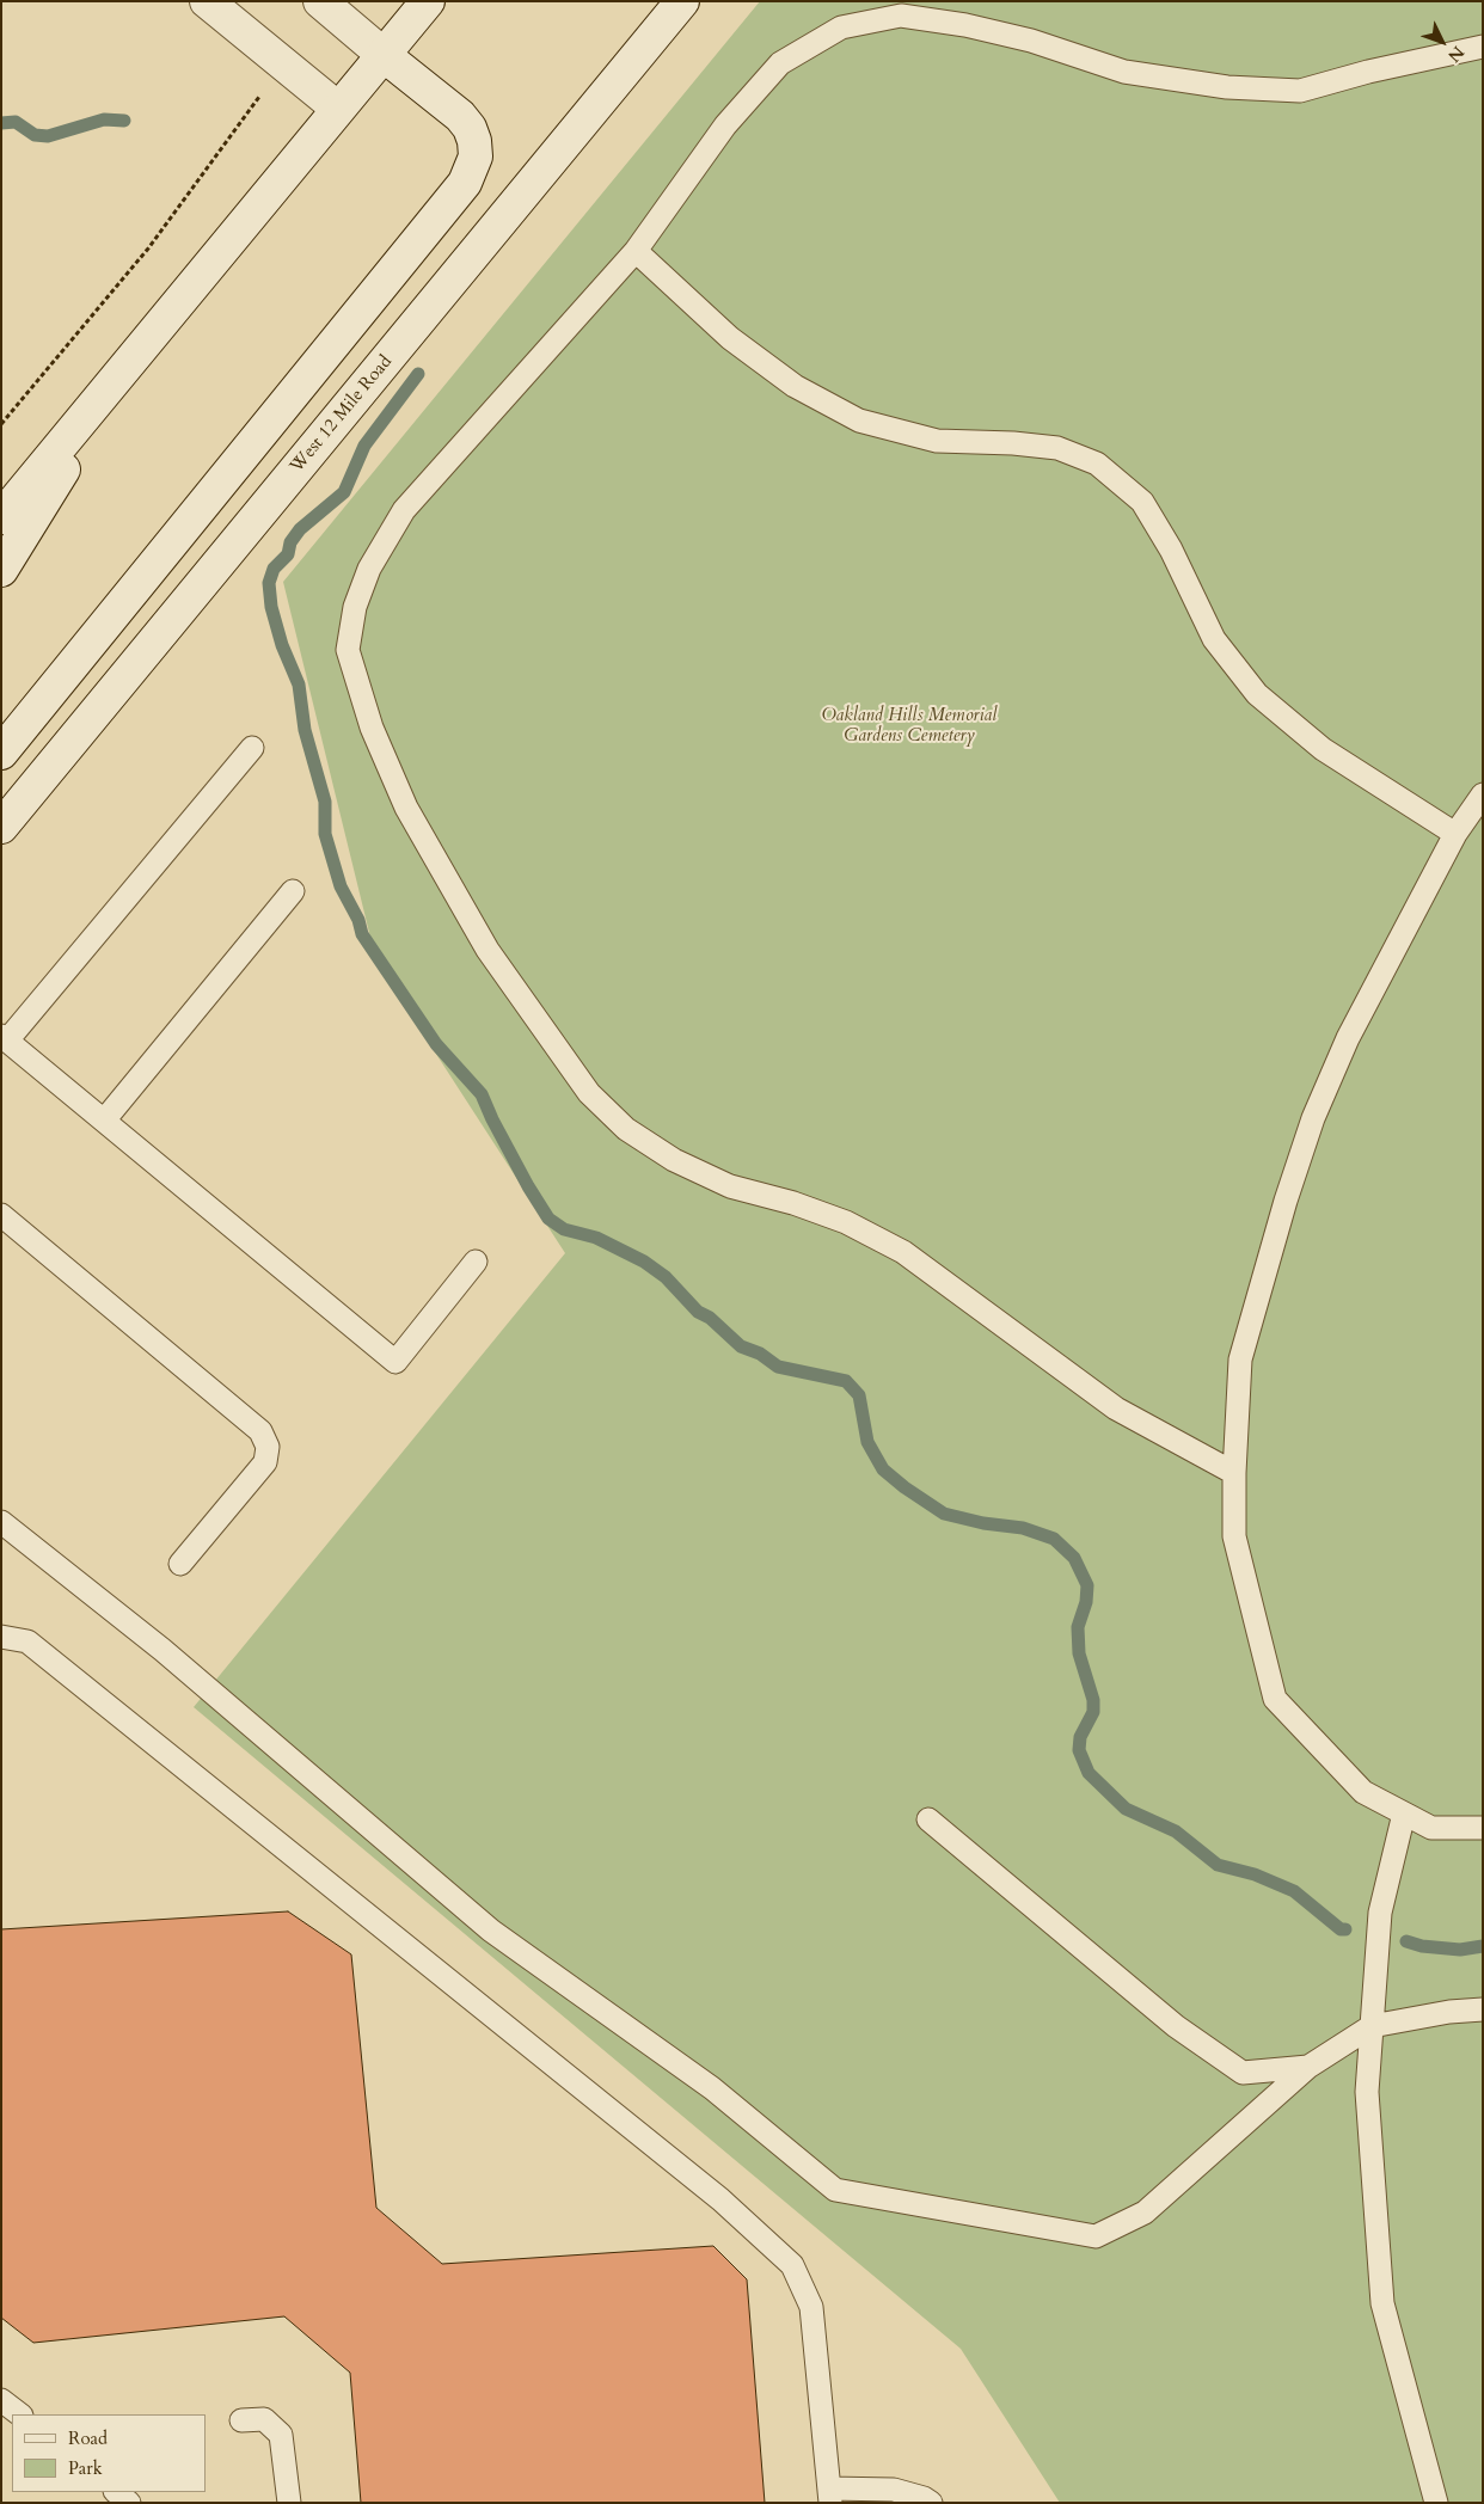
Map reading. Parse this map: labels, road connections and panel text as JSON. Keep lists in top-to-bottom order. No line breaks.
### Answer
{"streets":{"main road":["West 12 Mile Road"]},"parks":["Oakland Hills Memorial Gardens Cemetery"],"legend":["Road","Park"],"north":"bottom right"}
